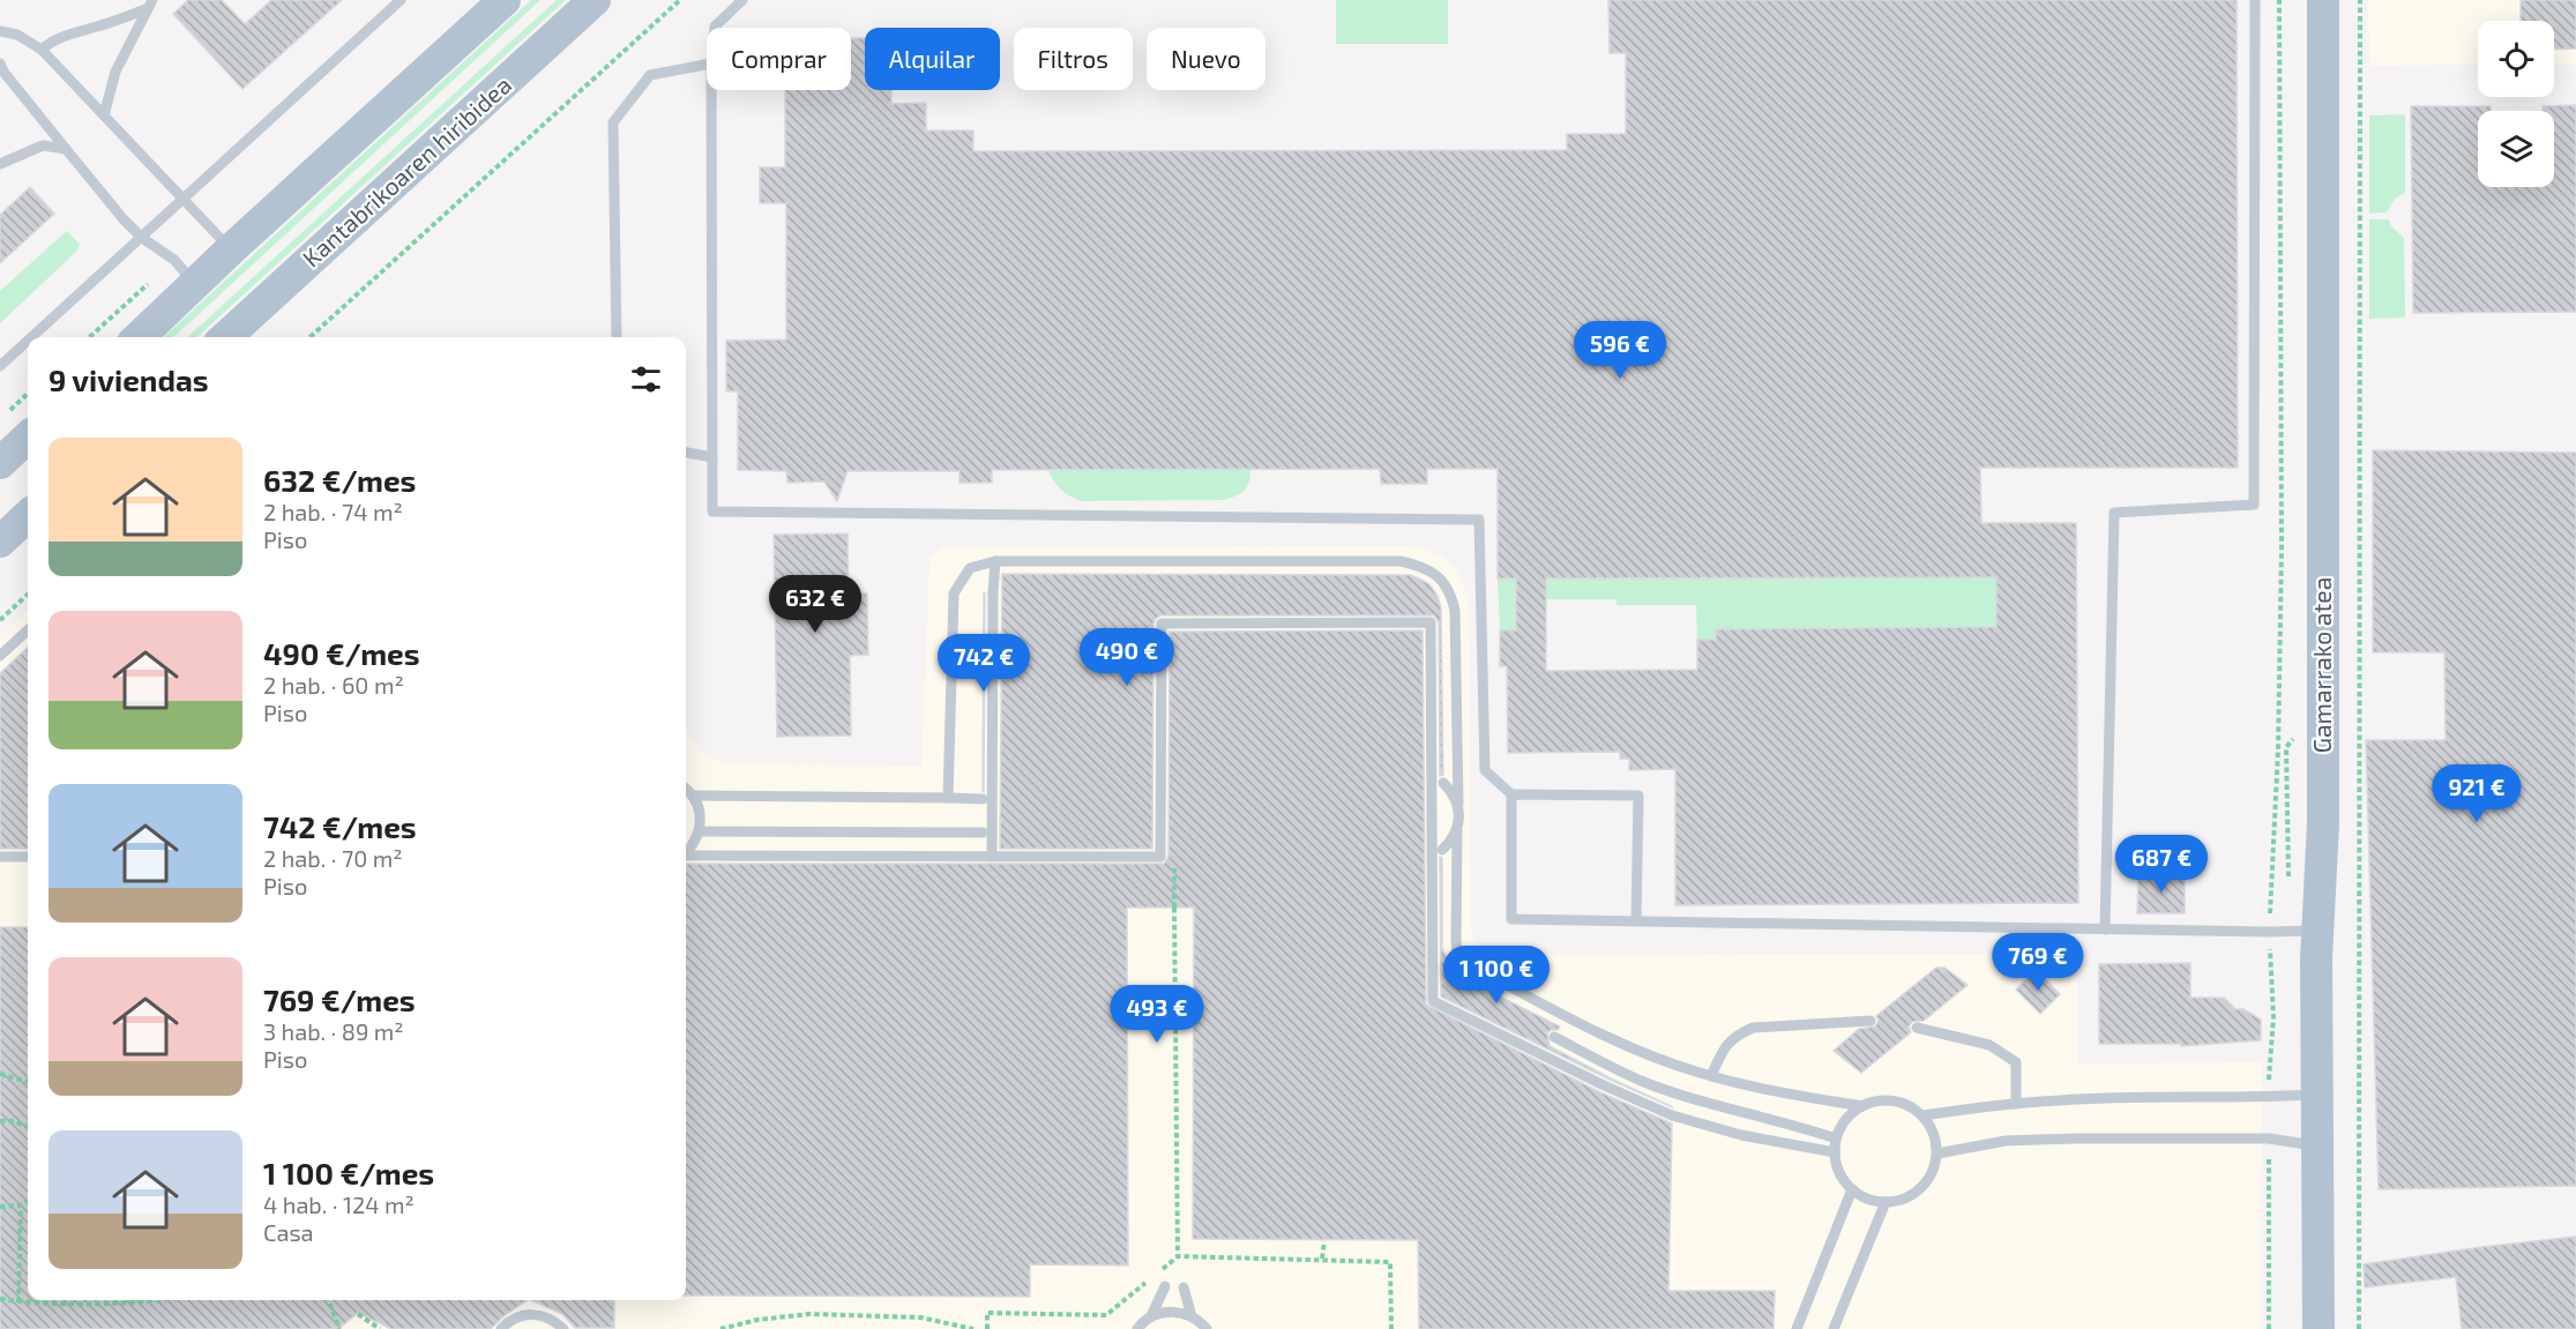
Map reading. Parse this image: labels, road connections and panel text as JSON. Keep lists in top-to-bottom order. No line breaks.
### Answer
{"streets":{"main road":["Kantabrikoaren hiribidea","Gamarrako atea"]},"page":{"chip":["Comprar","Alquilar","Filtros","Nuevo"],"price":["596 €","632 €","490 €","742 €","921 €","687 €","769 €","1 100 €","493 €"],"heading":"9 viviendas","list":[{"name":"632 €/mes","note":"2 hab. · 74 m² · Piso"},{"name":"490 €/mes","note":"2 hab. · 60 m² · Piso"},{"name":"742 €/mes","note":"2 hab. · 70 m² · Piso"},{"name":"769 €/mes","note":"3 hab. · 89 m² · Piso"},{"name":"1 100 €/mes","note":"4 hab. · 124 m² · Casa"}]}}
